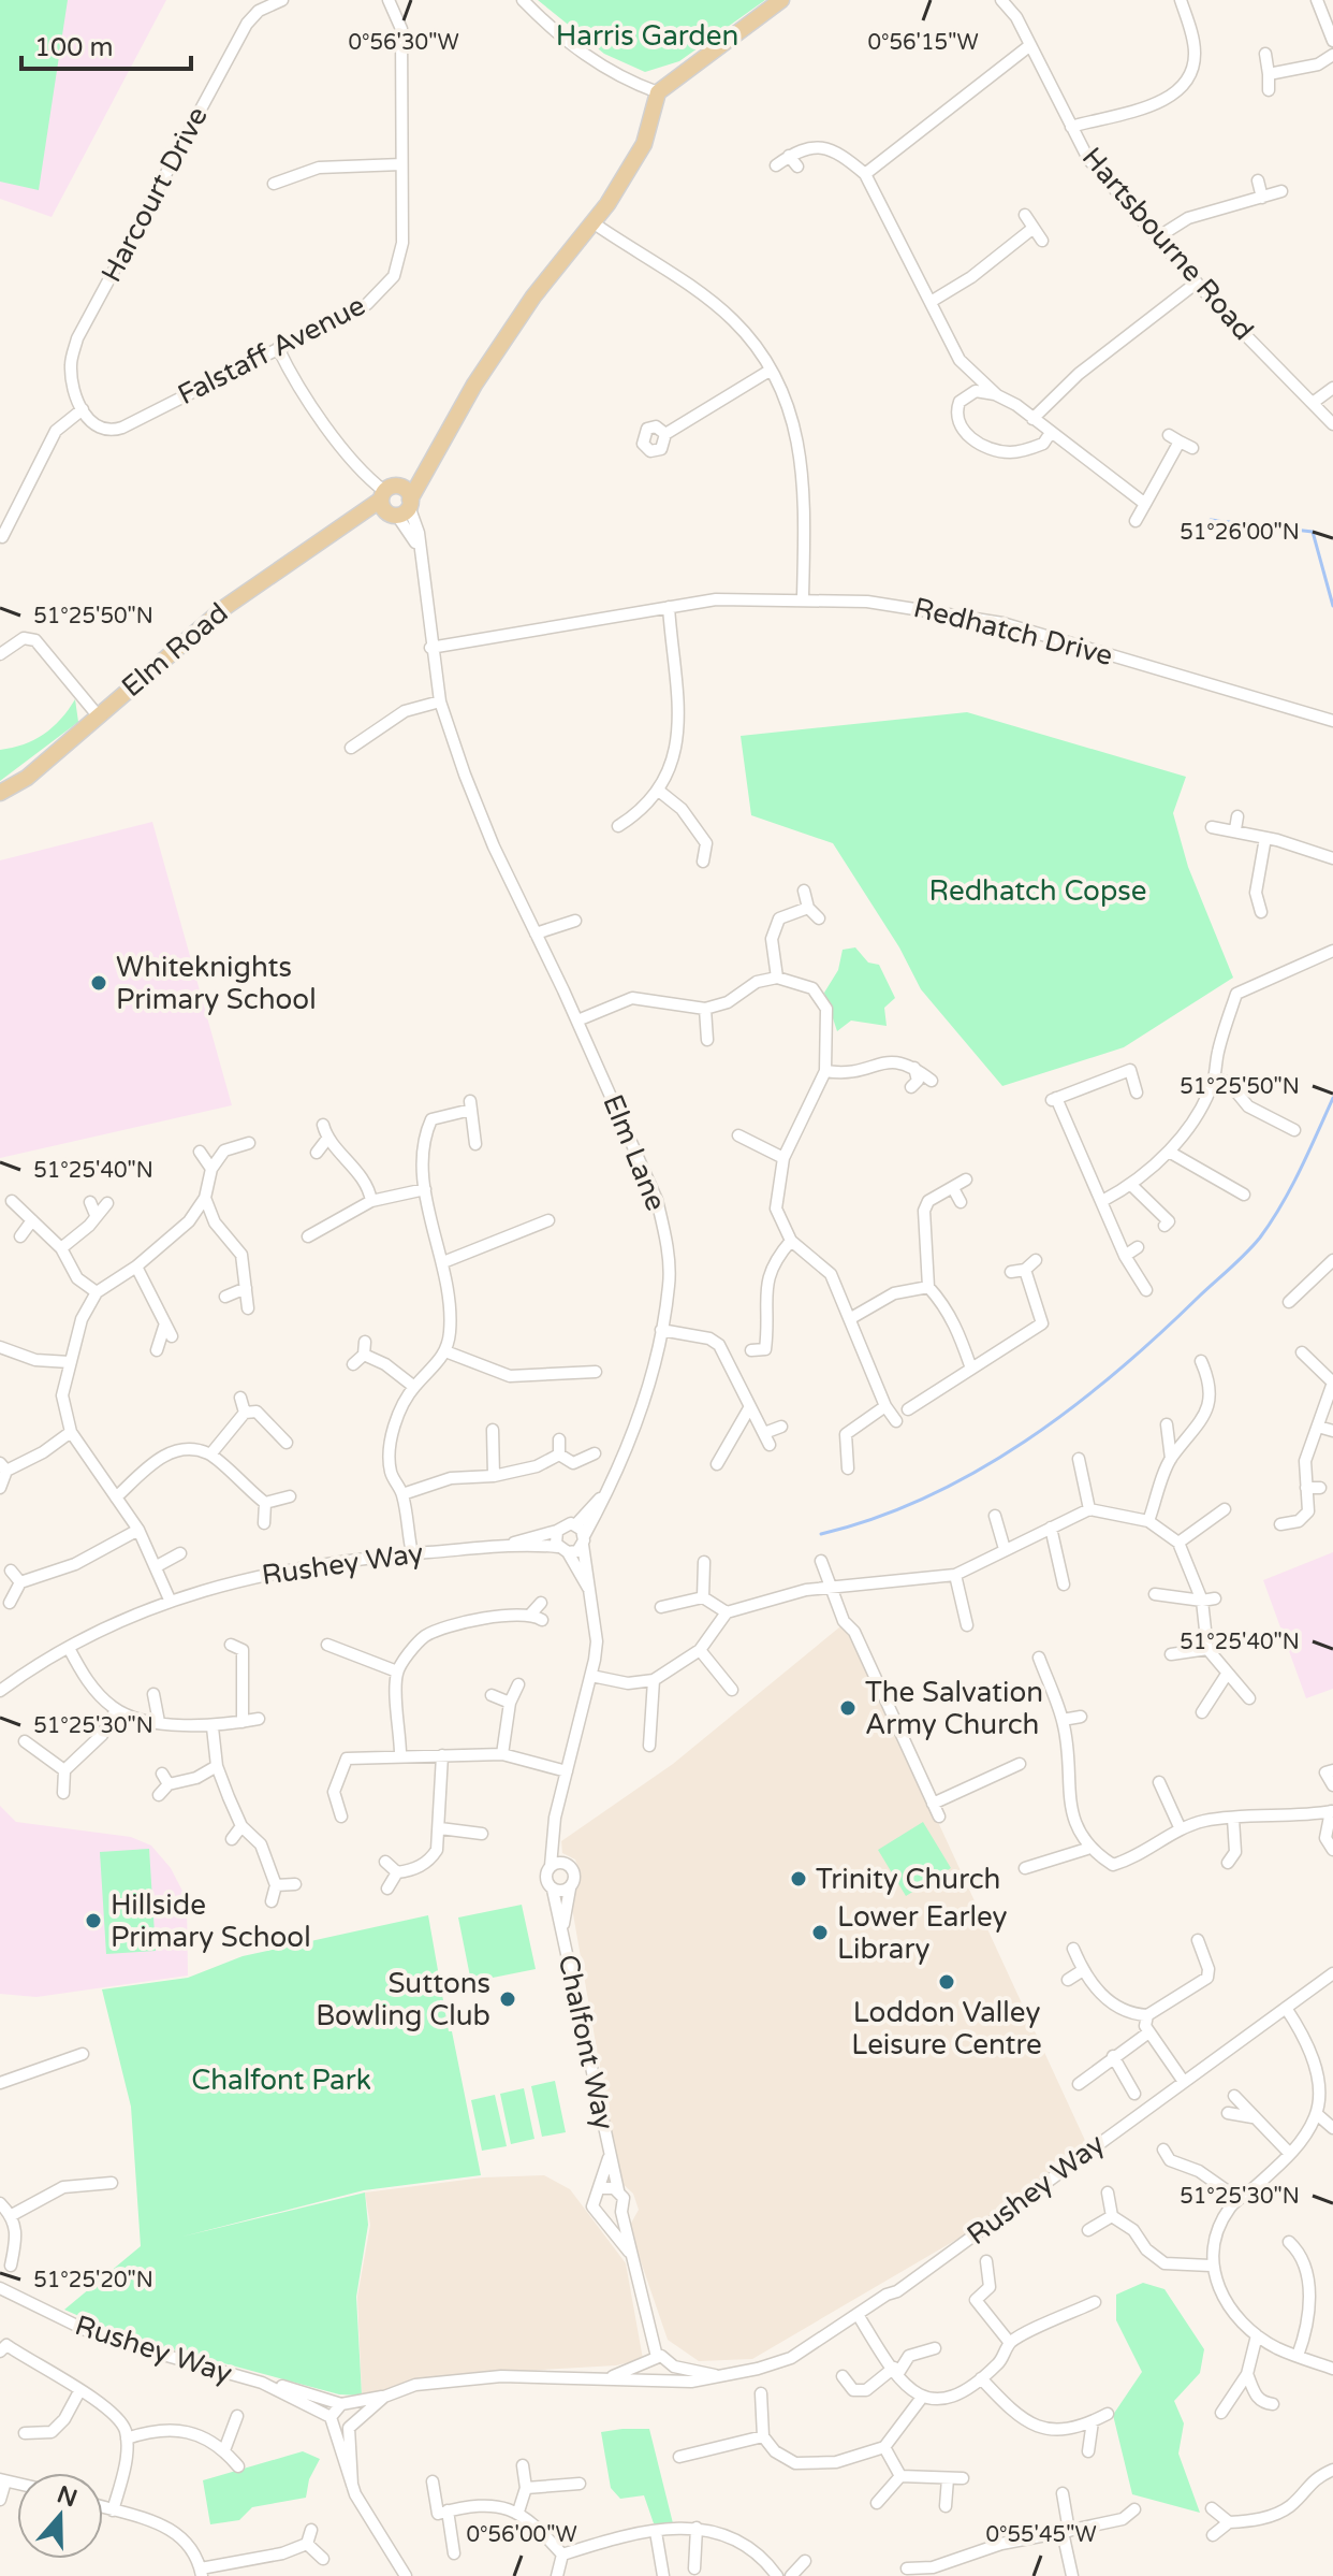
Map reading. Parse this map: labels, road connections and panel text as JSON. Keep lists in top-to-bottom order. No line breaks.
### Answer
{"streets":{"main road":["Elm Road"],"street":["Harcourt Drive","Hartsbourne Road","Falstaff Avenue","Redhatch Drive","Elm Lane","Rushey Way","Chalfont Way"]},"crossings":[["Harcourt Drive","Falstaff Avenue"],["Redhatch Drive","Elm Lane"],["Elm Road","Elm Lane"]],"parks":["Harris Garden","Redhatch Copse","Chalfont Park"],"places":["Whiteknights Primary School","The Salvation Army Church","Trinity Church","Hillside Primary School","Lower Earley Library","Loddon Valley Leisure Centre","Suttons Bowling Club"],"scale_bar":"100 m","north":"top","coordinates":["0°56'30\"W","0°56'15\"W","51°26'00\"N","51°25'50\"N","51°25'40\"N","51°25'30\"N","51°25'20\"N","0°56'00\"W","0°55'45\"W"]}
